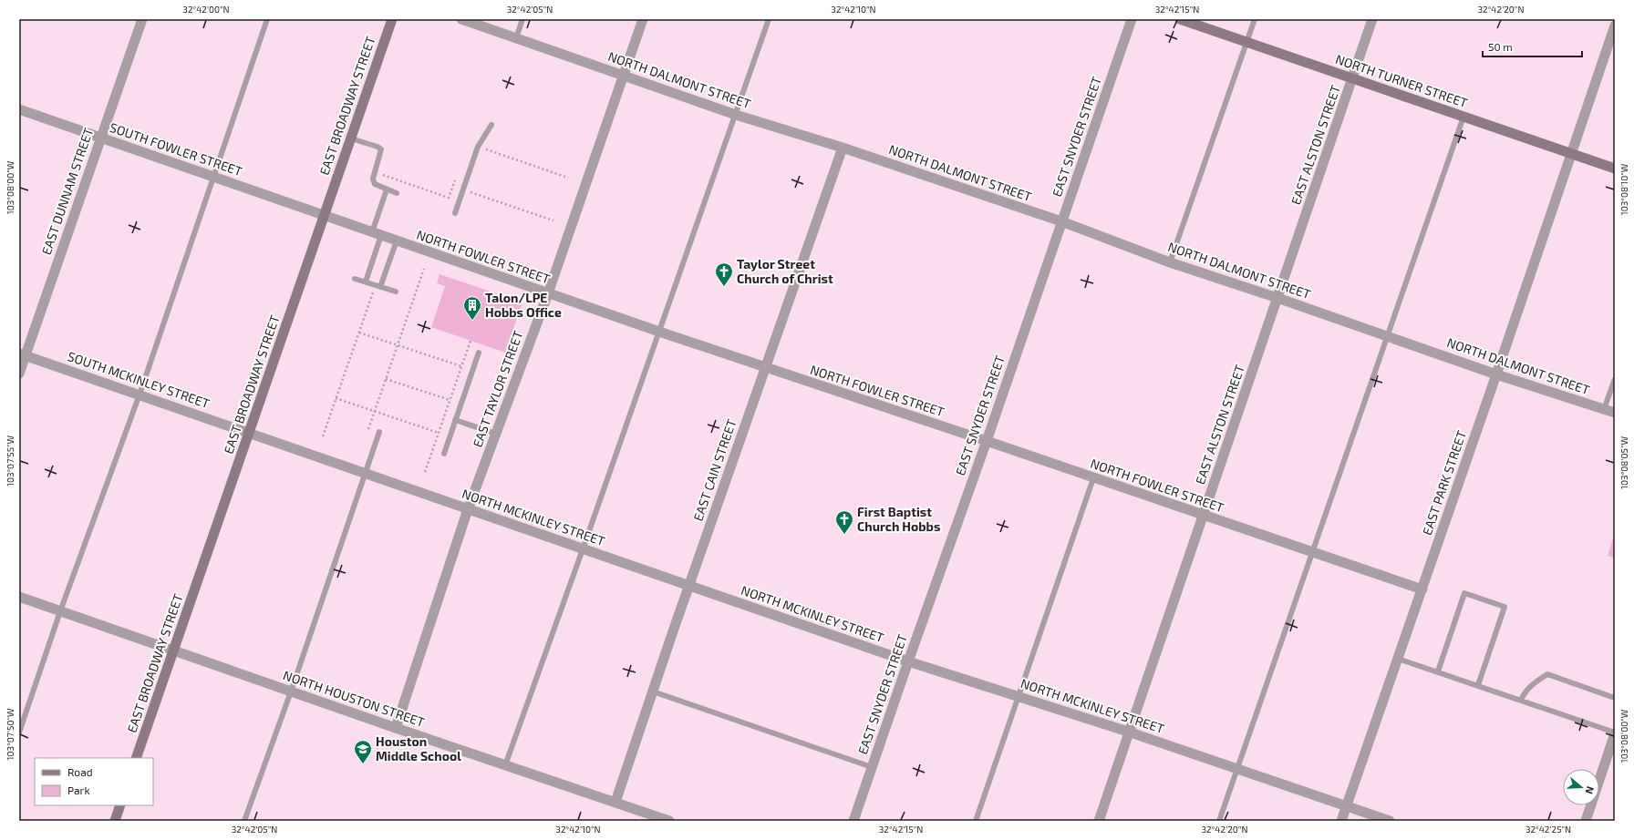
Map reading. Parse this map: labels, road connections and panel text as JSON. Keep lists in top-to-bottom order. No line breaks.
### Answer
{"streets":{"main road":["NORTH TURNER STREET","EAST BROADWAY STREET"],"street":["NORTH DALMONT STREET","EAST SNYDER STREET","EAST ALSTON STREET","SOUTH FOWLER STREET","EAST DUNNAM STREET","NORTH FOWLER STREET","SOUTH MCKINLEY STREET","EAST TAYLOR STREET","EAST CAIN STREET","EAST PARK STREET","NORTH MCKINLEY STREET","NORTH HOUSTON STREET"]},"crossings":[["NORTH DALMONT STREET","EAST SNYDER STREET"],["NORTH DALMONT STREET","EAST ALSTON STREET"],["NORTH DALMONT STREET","EAST TAYLOR STREET"],["NORTH DALMONT STREET","EAST CAIN STREET"],["NORTH DALMONT STREET","EAST PARK STREET"],["NORTH TURNER STREET","EAST ALSTON STREET"],["NORTH TURNER STREET","EAST PARK STREET"],["EAST BROADWAY STREET","SOUTH FOWLER STREET"],["EAST BROADWAY STREET","NORTH FOWLER STREET"],["EAST BROADWAY STREET","SOUTH MCKINLEY STREET"],["EAST BROADWAY STREET","NORTH MCKINLEY STREET"],["EAST BROADWAY STREET","NORTH HOUSTON STREET"],["EAST SNYDER STREET","NORTH FOWLER STREET"],["EAST SNYDER STREET","NORTH MCKINLEY STREET"],["EAST ALSTON STREET","NORTH FOWLER STREET"],["EAST ALSTON STREET","NORTH MCKINLEY STREET"],["SOUTH FOWLER STREET","EAST DUNNAM STREET"],["SOUTH FOWLER STREET","NORTH FOWLER STREET"],["EAST DUNNAM STREET","SOUTH MCKINLEY STREET"],["NORTH FOWLER STREET","EAST TAYLOR STREET"],["NORTH FOWLER STREET","EAST CAIN STREET"],["NORTH FOWLER STREET","EAST PARK STREET"],["SOUTH MCKINLEY STREET","NORTH MCKINLEY STREET"],["EAST TAYLOR STREET","NORTH MCKINLEY STREET"],["EAST TAYLOR STREET","NORTH HOUSTON STREET"],["EAST CAIN STREET","NORTH MCKINLEY STREET"],["EAST CAIN STREET","NORTH HOUSTON STREET"],["EAST PARK STREET","NORTH MCKINLEY STREET"]],"places":{"church":["Taylor Street Church of Christ","First Baptist Church Hobbs"],"building":["Talon/LPE Hobbs Office"],"school or university":["Houston Middle School"]},"legend":["Road","Park"],"scale_bar":"50 m","north":"right","coordinates":["32°42'00\"N","32°42'05\"N","32°42'10\"N","32°42'15\"N","32°42'20\"N","103°08'00\"W","103°08'10\"W","103°07'55\"W","103°08'05\"W","103°07'50\"W","32°42'25\"N"]}
